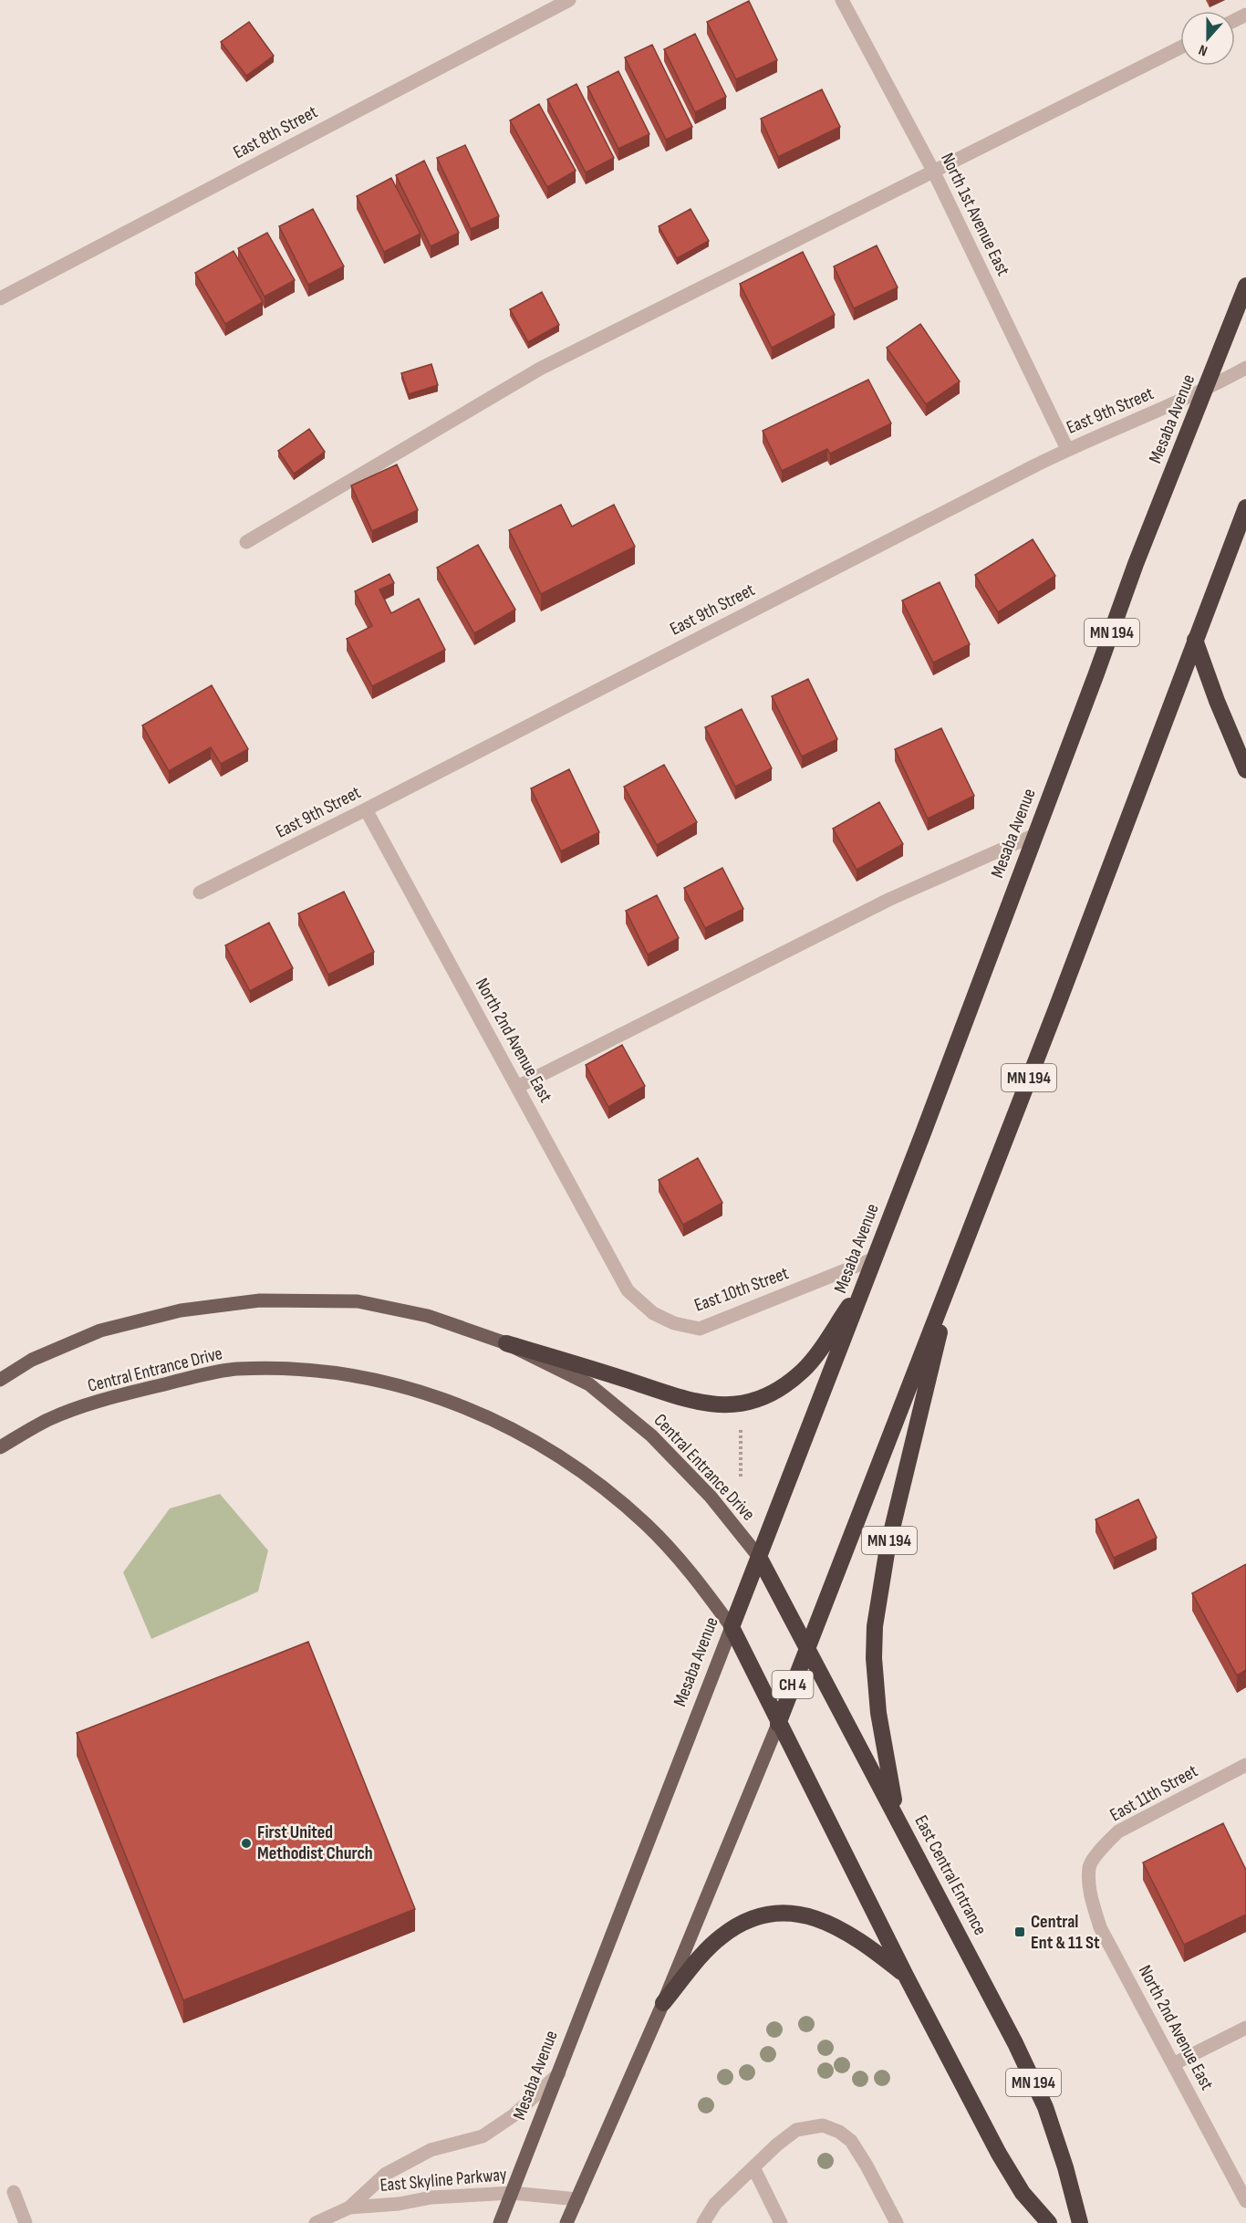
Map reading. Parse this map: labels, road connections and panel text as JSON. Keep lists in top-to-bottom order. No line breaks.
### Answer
{"streets":{"highway":["Mesaba Avenue","MN 194","CH 4","East Central Entrance"],"main road":["Central Entrance Drive"],"street":["East 8th Street","North 1st Avenue East","East 9th Street","North 2nd Avenue East","East 10th Street","East 11th Street","East Skyline Parkway"]},"crossings":[["North 1st Avenue East","East 9th Street"],["East 9th Street","Mesaba Avenue"],["East 9th Street","North 2nd Avenue East"],["Mesaba Avenue","East 10th Street"],["Mesaba Avenue","Central Entrance Drive"],["Mesaba Avenue","East Central Entrance"],["Mesaba Avenue","East Skyline Parkway"],["MN 194","CH 4"],["MN 194","East Central Entrance"],["North 2nd Avenue East","East 10th Street"],["North 2nd Avenue East","East 11th Street"],["Central Entrance Drive","East Central Entrance"],["CH 4","East Central Entrance"],["CH 4","East Skyline Parkway"]],"places":{"other":["First United Methodist Church"],"transit":["Central Ent & 11 St"]},"north":"bottom"}
